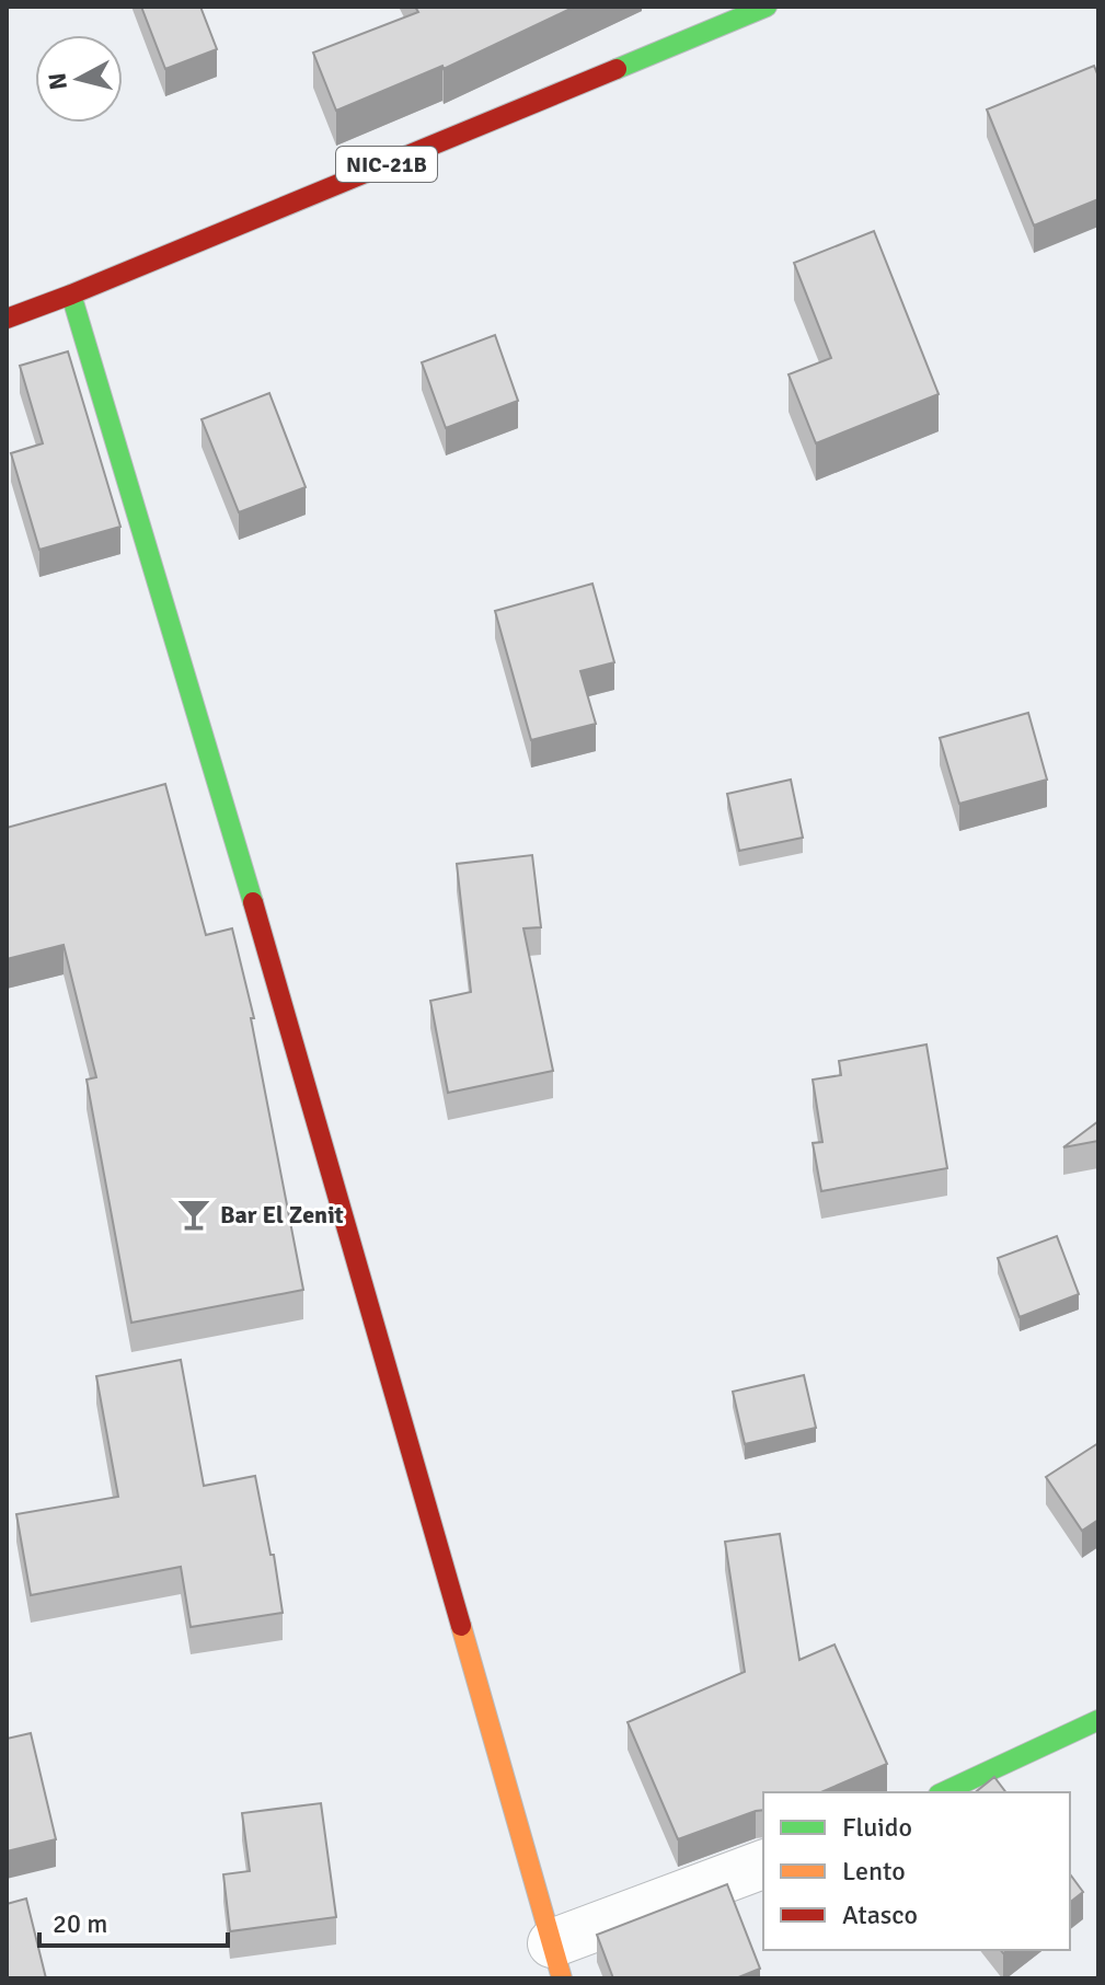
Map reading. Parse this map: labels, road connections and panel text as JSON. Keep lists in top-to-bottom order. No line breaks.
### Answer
{"streets":{"main road":["NIC-21B"]},"places":{"bar":["Bar El Zenit"]},"legend":["Fluido","Lento","Atasco"],"scale_bar":"20 m","north":"left"}
